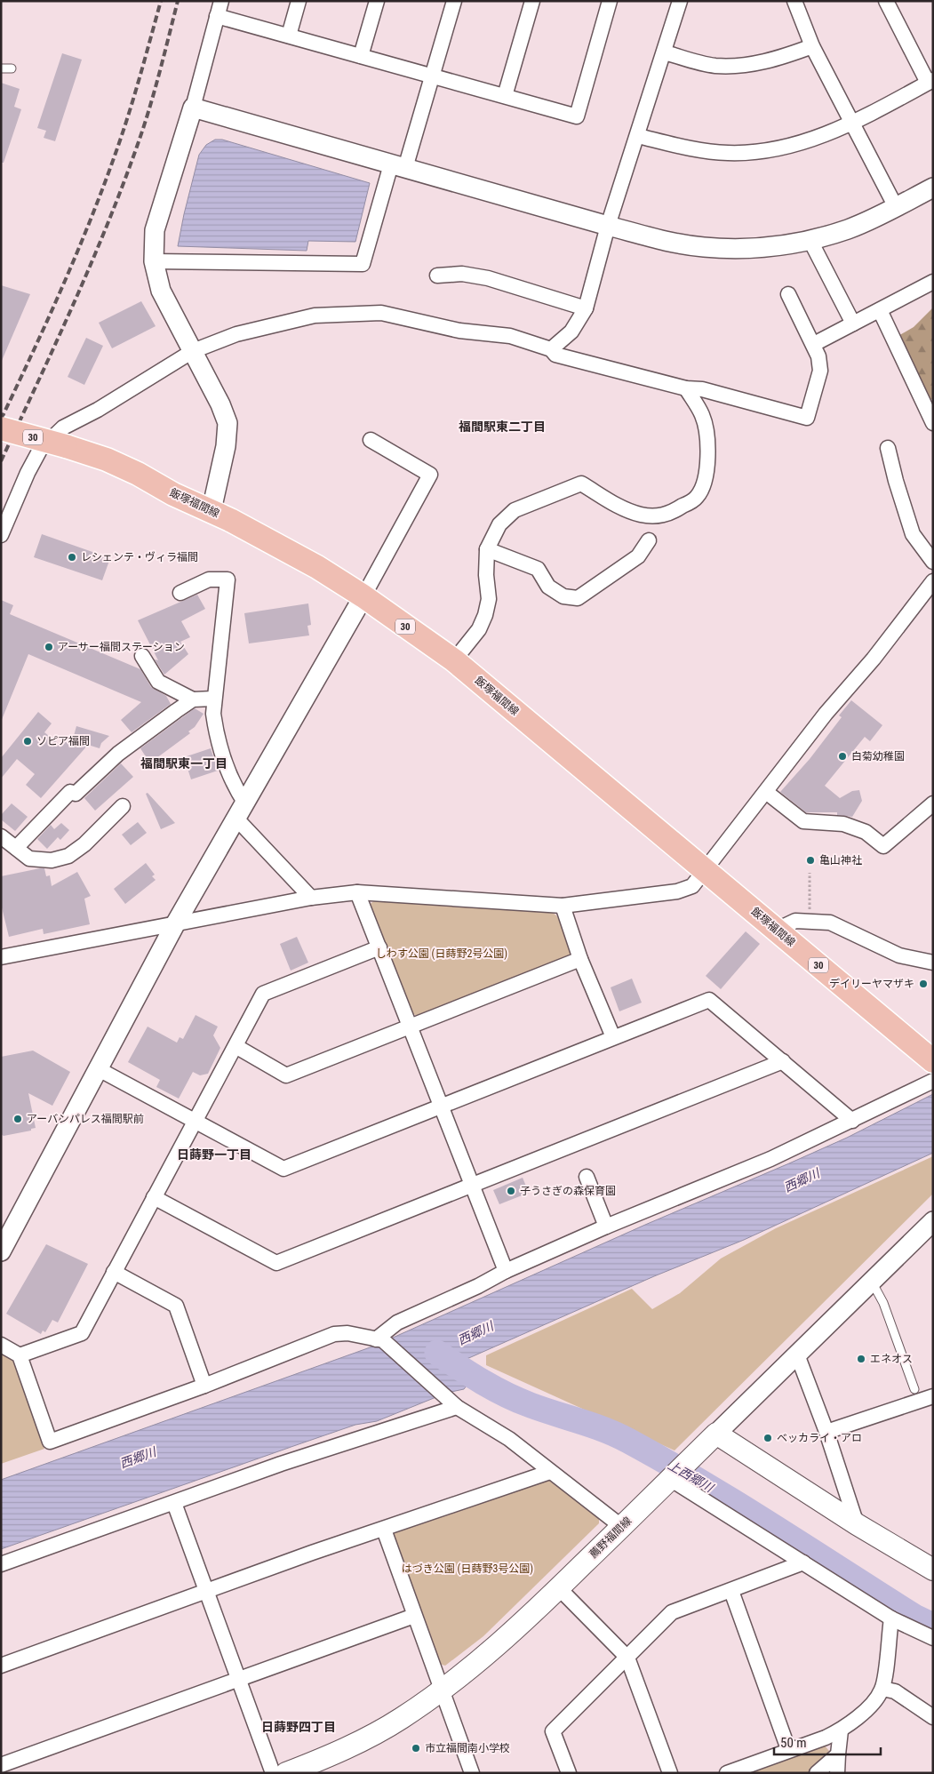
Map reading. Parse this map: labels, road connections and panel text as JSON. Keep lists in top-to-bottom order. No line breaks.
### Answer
{"streets":{"main road":["30","飯塚福間線","薦野福間線"]},"districts":["福間駅東二丁目","福間駅東一丁目","日蒔野一丁目","日蒔野四丁目"],"water":["西郷川","上西郷川"],"parks":["しわす公園 (日蒔野2号公園)","はづき公園 (日蒔野3号公園)"],"places":["レシェンテ・ヴィラ福間","アーサー福間ステーション","ソピア福間","白菊幼稚園","亀山神社","デイリーヤマザキ","アーバンパレス福間駅前","子うさぎの森保育園","エネオス","ベッカライ・アロ","市立福間南小学校"],"scale_bar":"50 m"}
